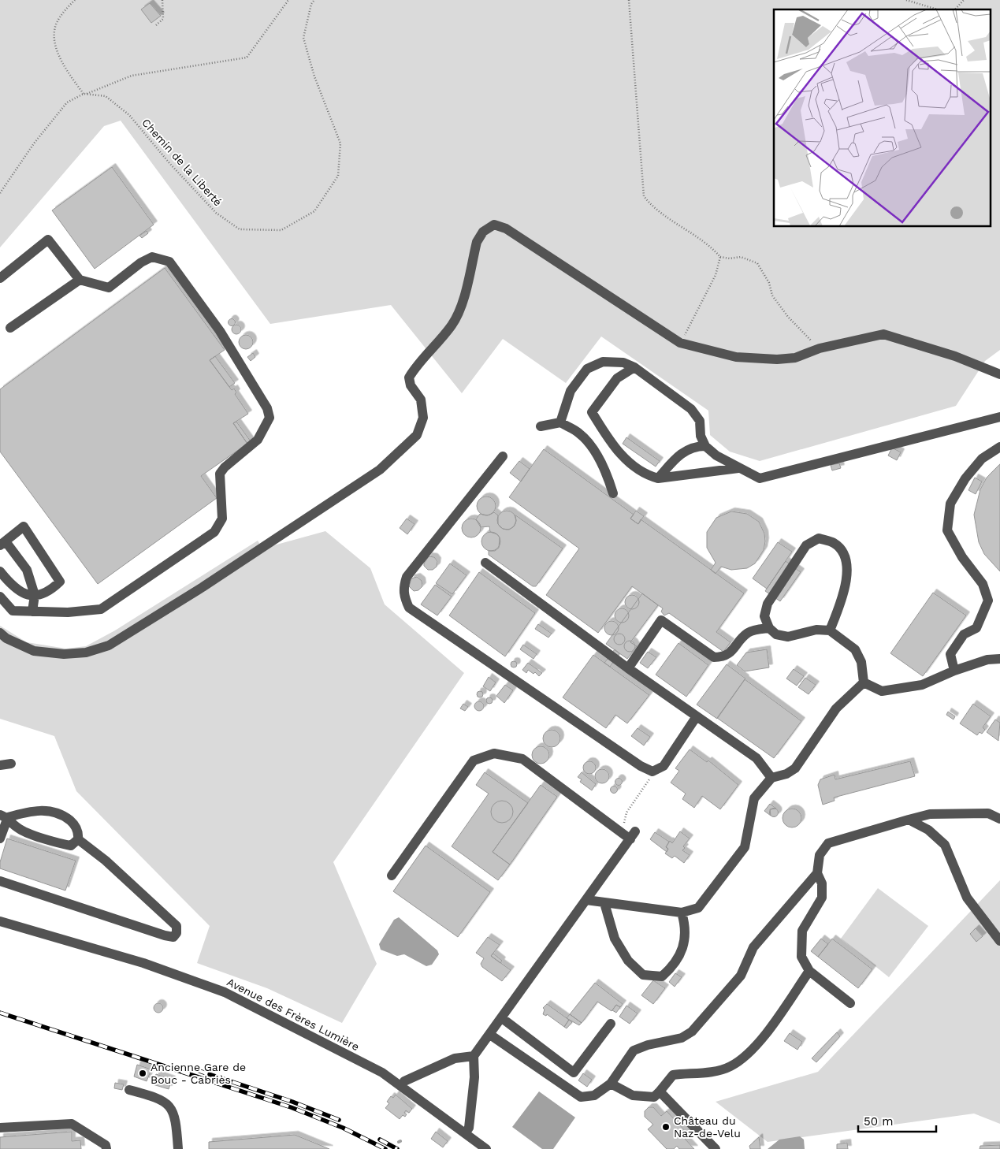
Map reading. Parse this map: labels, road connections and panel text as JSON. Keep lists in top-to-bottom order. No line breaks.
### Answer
{"streets":{"street":["Avenue des Frères Lumière"],"path":["Chemin de la Liberté"]},"places":["Ancienne Gare de Bouc - Cabriès","Château du Naz-de-Velu"],"scale_bar":"50 m"}
